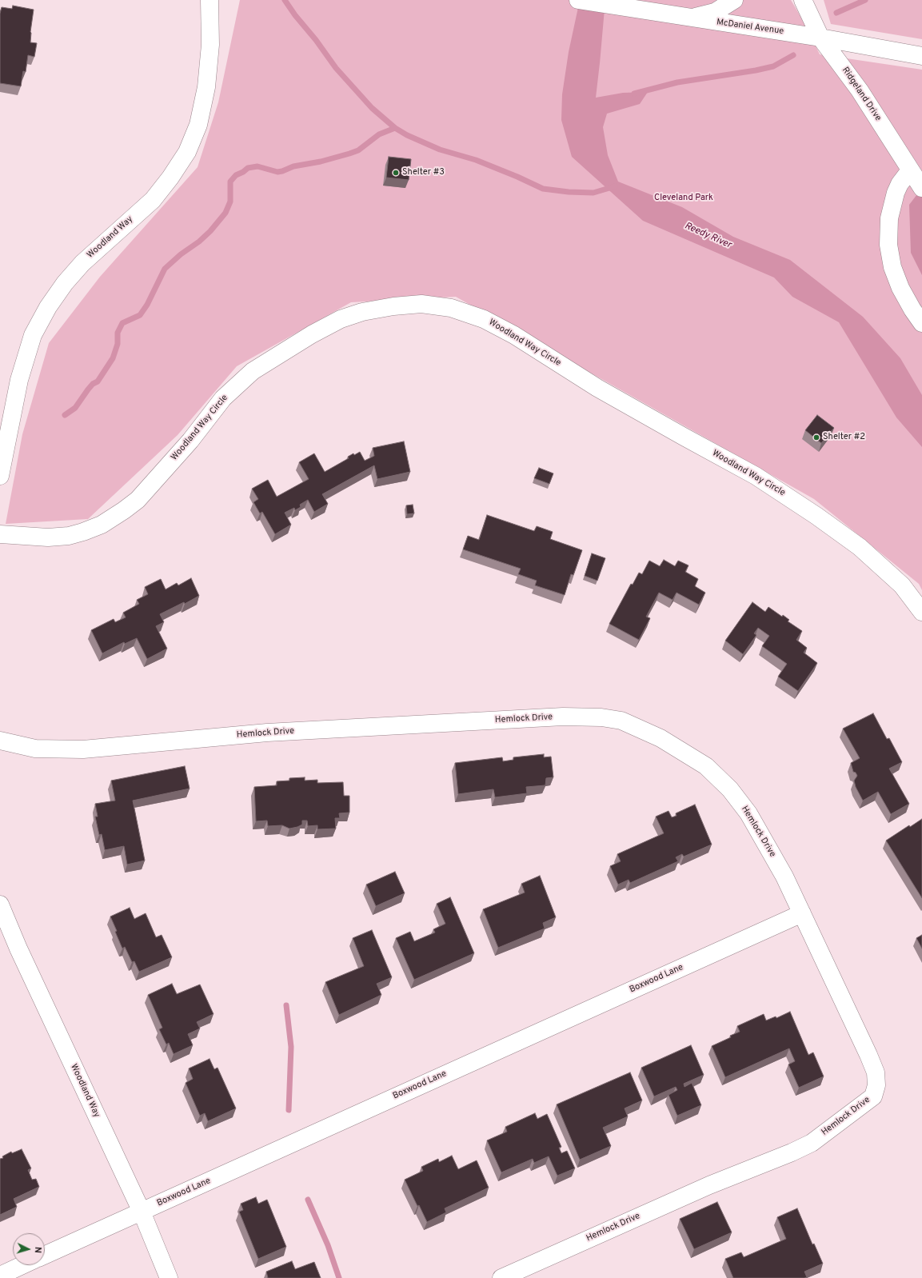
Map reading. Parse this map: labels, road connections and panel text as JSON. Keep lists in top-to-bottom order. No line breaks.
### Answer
{"streets":{"street":["McDaniel Avenue","Ridgeland Drive","Woodland Way","Woodland Way Circle","Hemlock Drive","Boxwood Lane"]},"crossings":[["McDaniel Avenue","Ridgeland Drive"],["Woodland Way","Boxwood Lane"],["Hemlock Drive","Boxwood Lane"]],"water":["Reedy River"],"parks":["Cleveland Park"],"places":["Shelter #3","Shelter #2"],"north":"right"}
